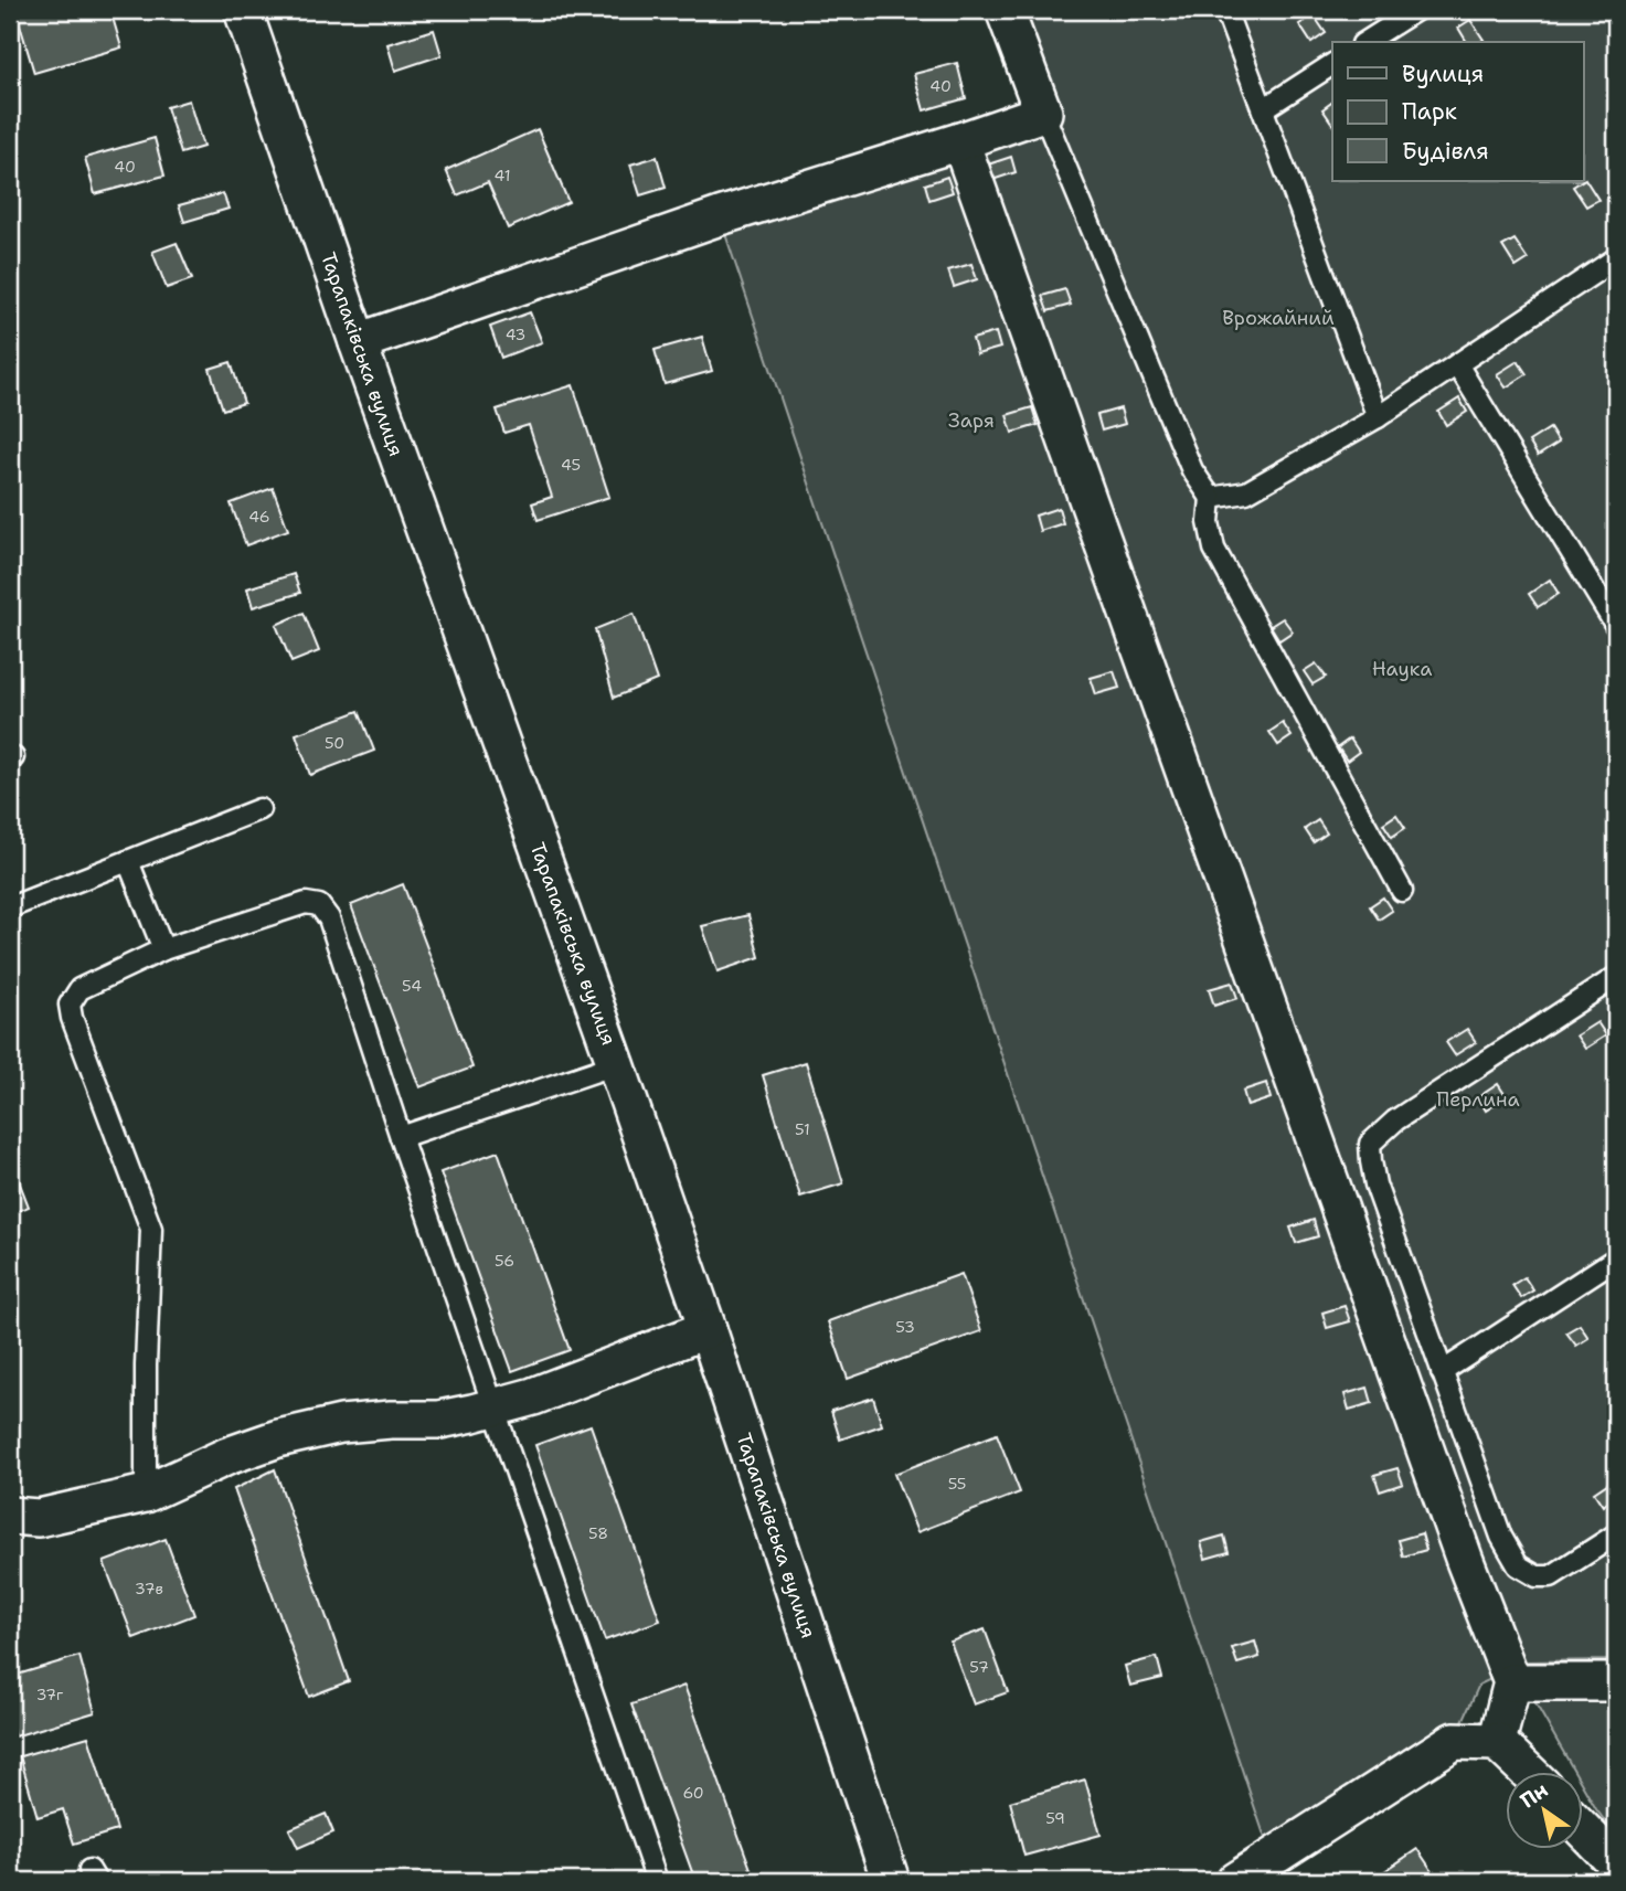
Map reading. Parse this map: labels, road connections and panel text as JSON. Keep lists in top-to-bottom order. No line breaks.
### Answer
{"streets":{"street":["Тарапаківська вулиця"]},"parks":["Врожайний","Заря","Наука","Перлина"],"house_numbers":["40","40","41","43","45","46","50","54","51","56","53","55","58","37в","57","37г","60","59"],"legend":["Вулиця","Парк","Будівля"],"north":"top left"}
